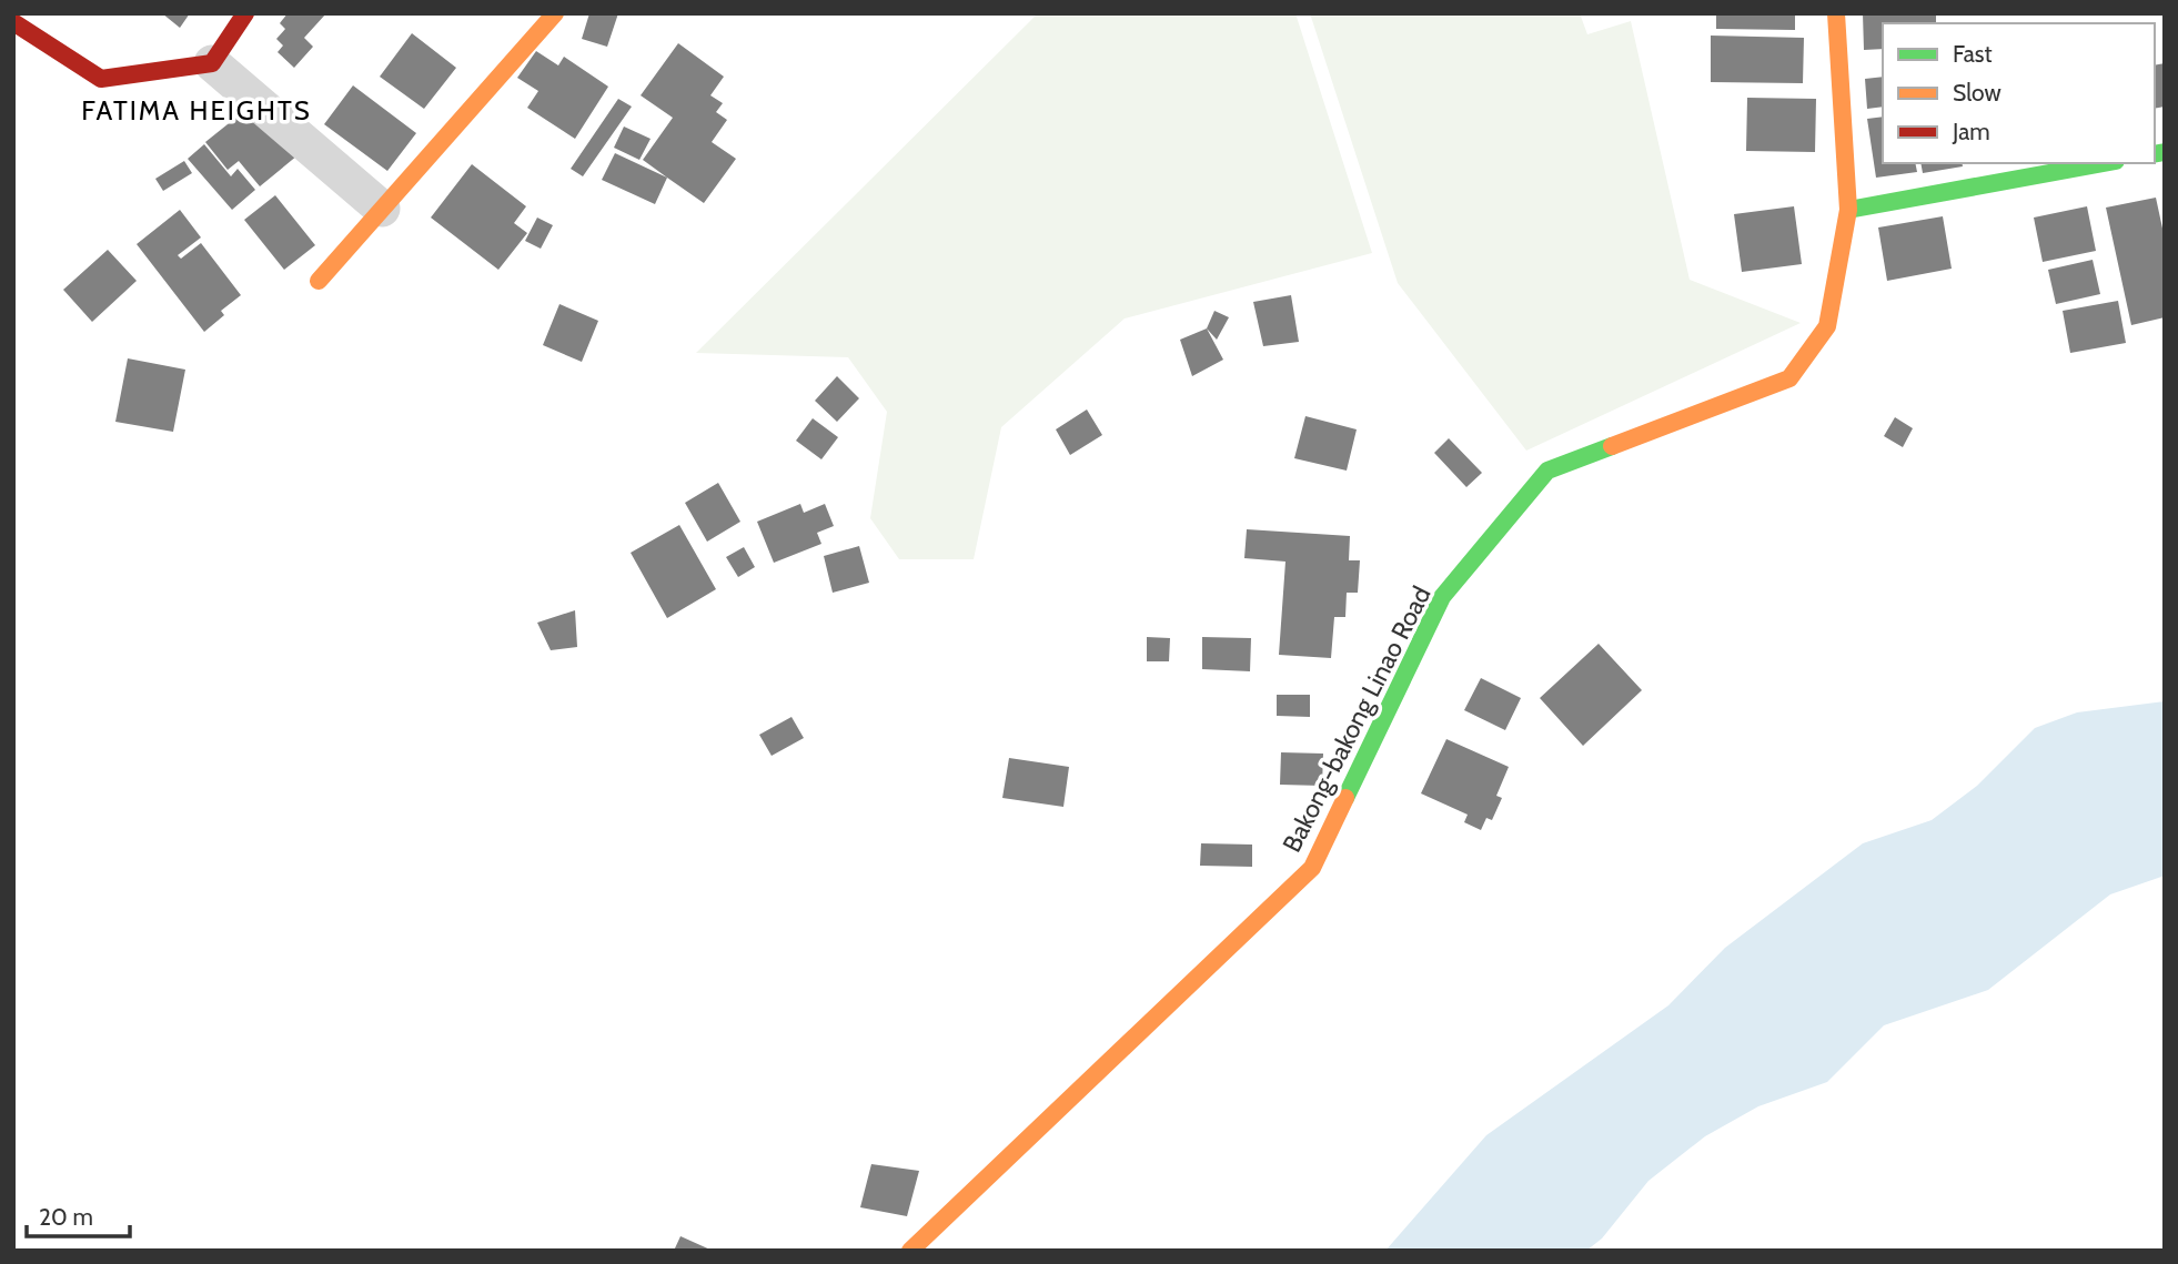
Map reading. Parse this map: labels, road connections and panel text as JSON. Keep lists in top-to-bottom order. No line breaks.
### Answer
{"streets":{"street":["Bakong-bakong Linao Road"]},"districts":["FATIMA HEIGHTS"],"legend":["Fast","Slow","Jam"],"scale_bar":"20 m"}
